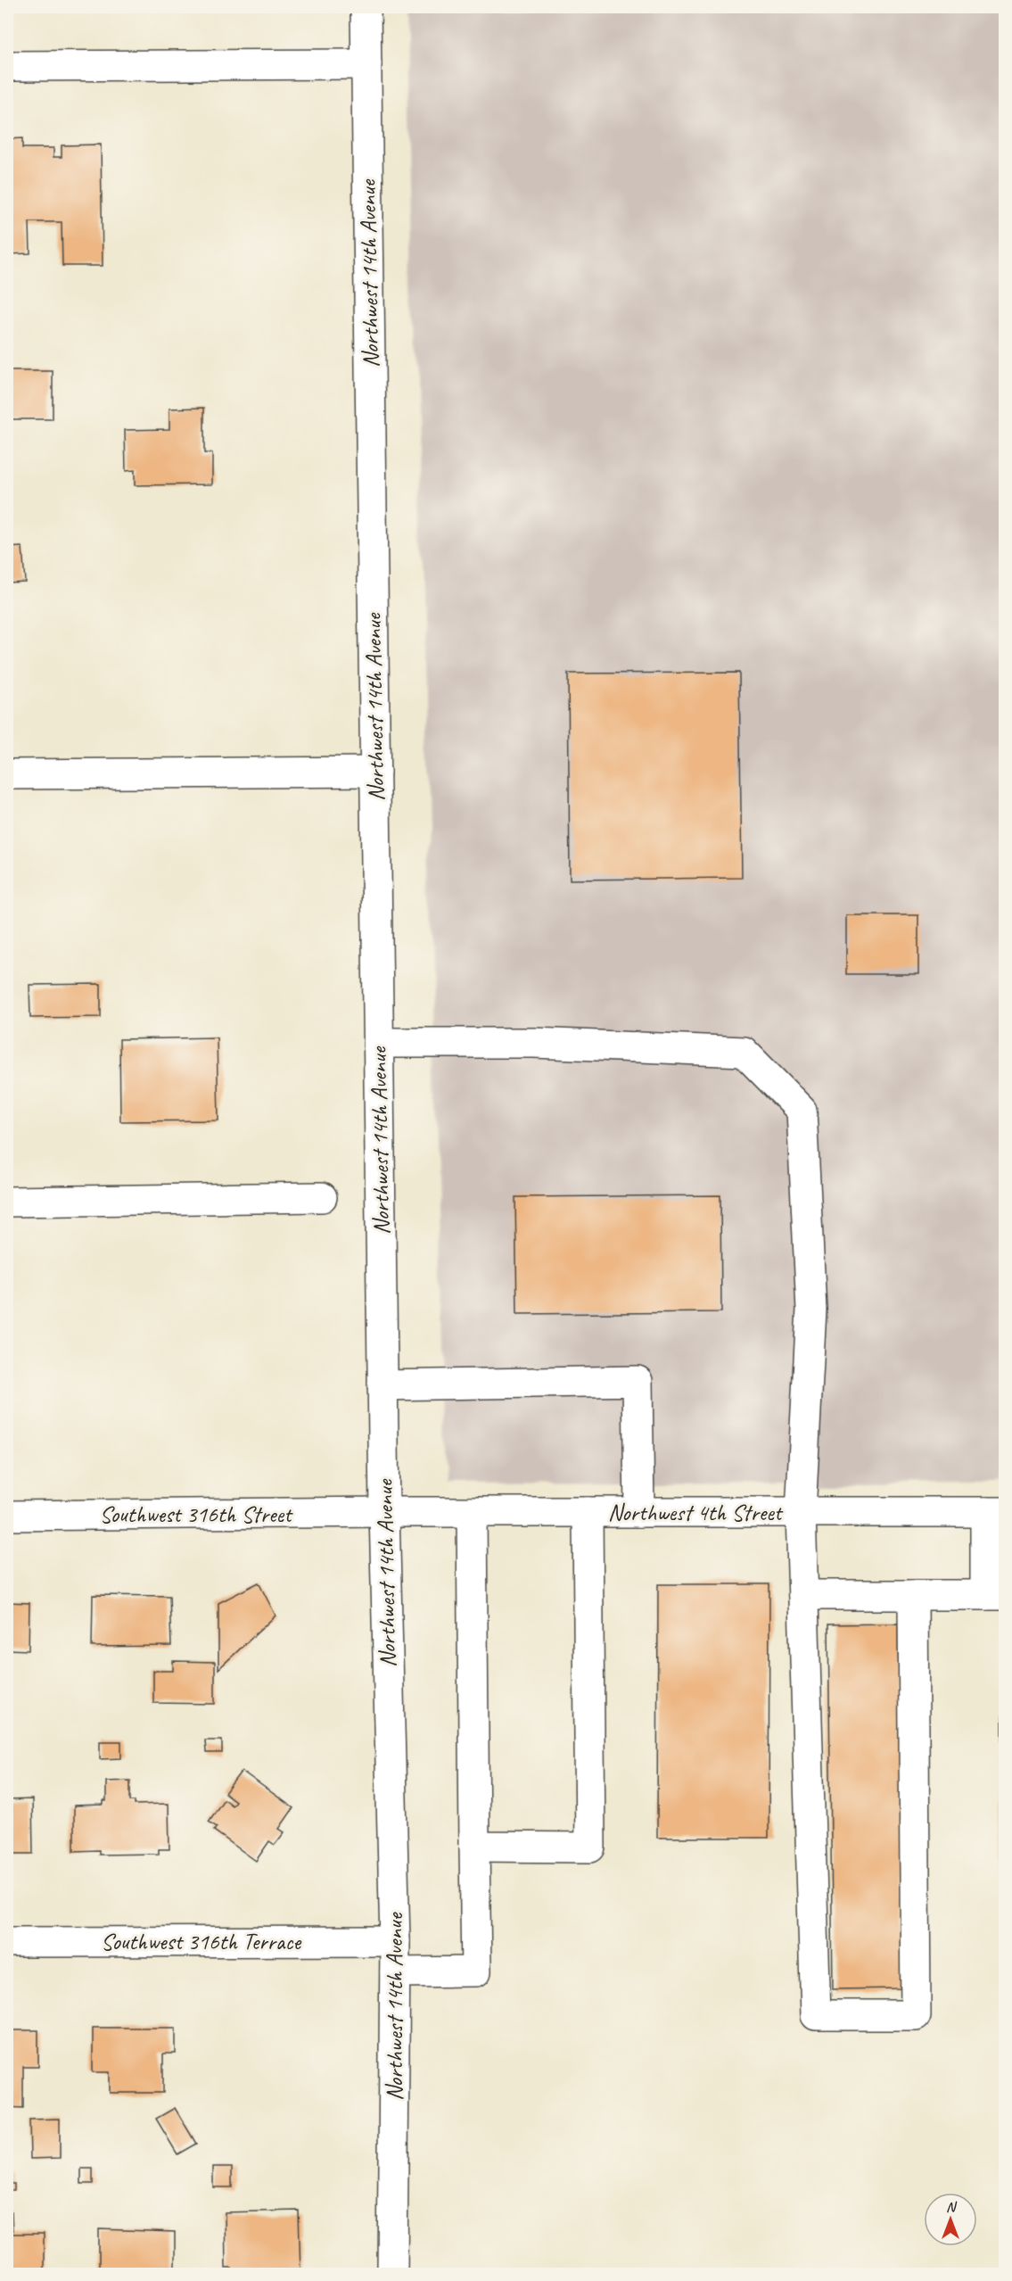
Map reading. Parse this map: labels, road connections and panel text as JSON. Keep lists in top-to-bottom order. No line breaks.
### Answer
{"streets":{"street":["Northwest 14th Avenue","Northwest 4th Street","Southwest 316th Street","Southwest 316th Terrace"]},"crossings":[["Northwest 14th Avenue","Northwest 4th Street"],["Northwest 14th Avenue","Southwest 316th Street"],["Northwest 14th Avenue","Southwest 316th Terrace"],["Northwest 4th Street","Southwest 316th Street"]],"north":"top"}
